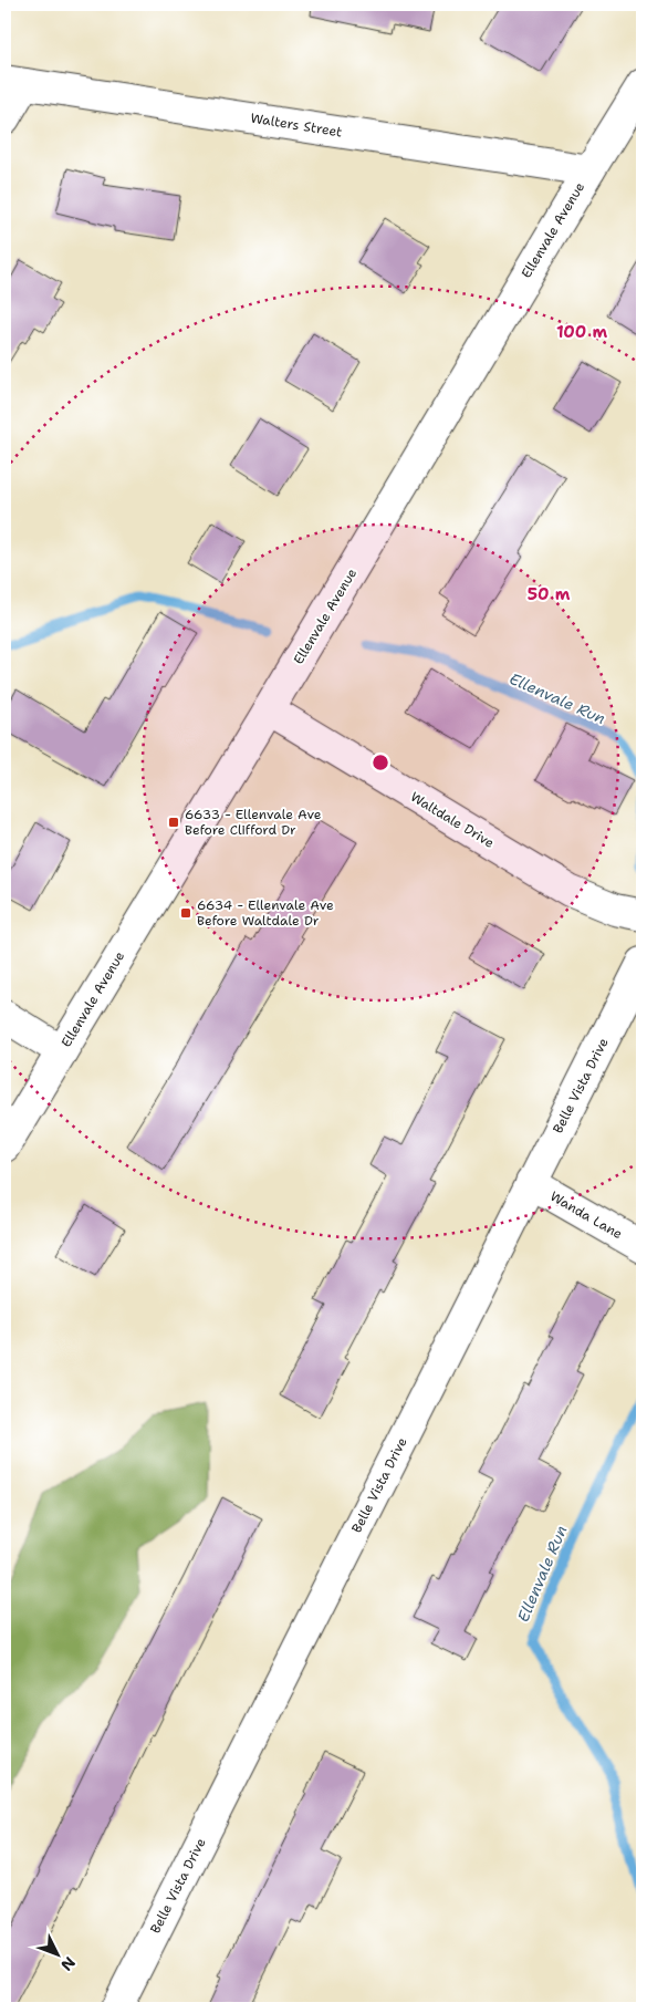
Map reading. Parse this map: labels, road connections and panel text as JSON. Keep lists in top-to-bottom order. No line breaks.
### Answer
{"streets":{"street":["Walters Street","Ellenvale Avenue","Waltdale Drive","Belle Vista Drive","Wanda Lane"]},"crossings":[["Walters Street","Ellenvale Avenue"],["Ellenvale Avenue","Waltdale Drive"],["Belle Vista Drive","Wanda Lane"]],"water":["Ellenvale Run"],"places":{"transit":["6633 - Ellenvale Ave Before Clifford Dr","6634 - Ellenvale Ave Before Waltdale Dr"]},"north":"bottom right","rings":["100 m","50 m"]}
